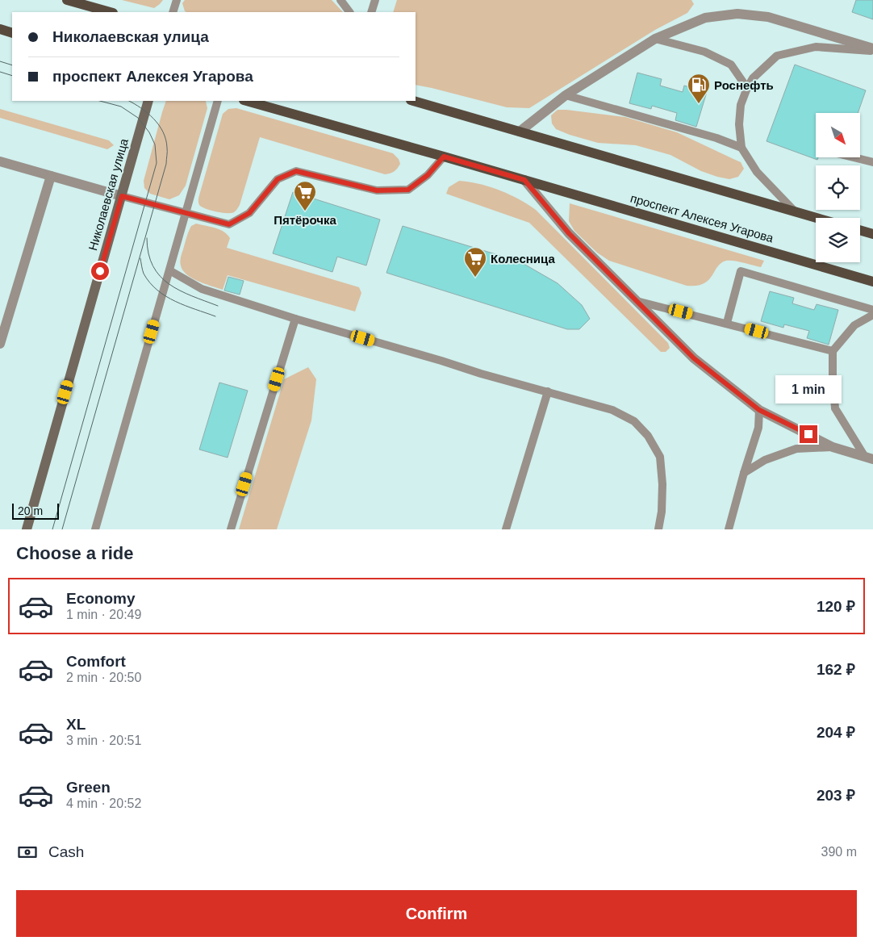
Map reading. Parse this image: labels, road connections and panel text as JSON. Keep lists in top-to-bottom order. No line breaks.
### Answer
{"streets":{"main road":["Николаевская улица","проспект Алексея Угарова"]},"places":{"fuel station":["Роснефть"],"supermarket":["Пятёрочка","Колесница"]},"scale_bar":"20 m","north":"bottom right","page":{"banner":["Николаевская улица","проспект Алексея Угарова"],"bubble":"1 min","scale":"20 m","heading":"Choose a ride","list":[{"name":"Economy","note":"1 min · 20:49","value":"120 ₽"},{"name":"Comfort","note":"2 min · 20:50","value":"162 ₽"},{"name":"XL","note":"3 min · 20:51","value":"204 ₽"},{"name":"Green","note":"4 min · 20:52","value":"203 ₽"}],"pay":["Cash","390 m"],"buttons":"Confirm"}}
